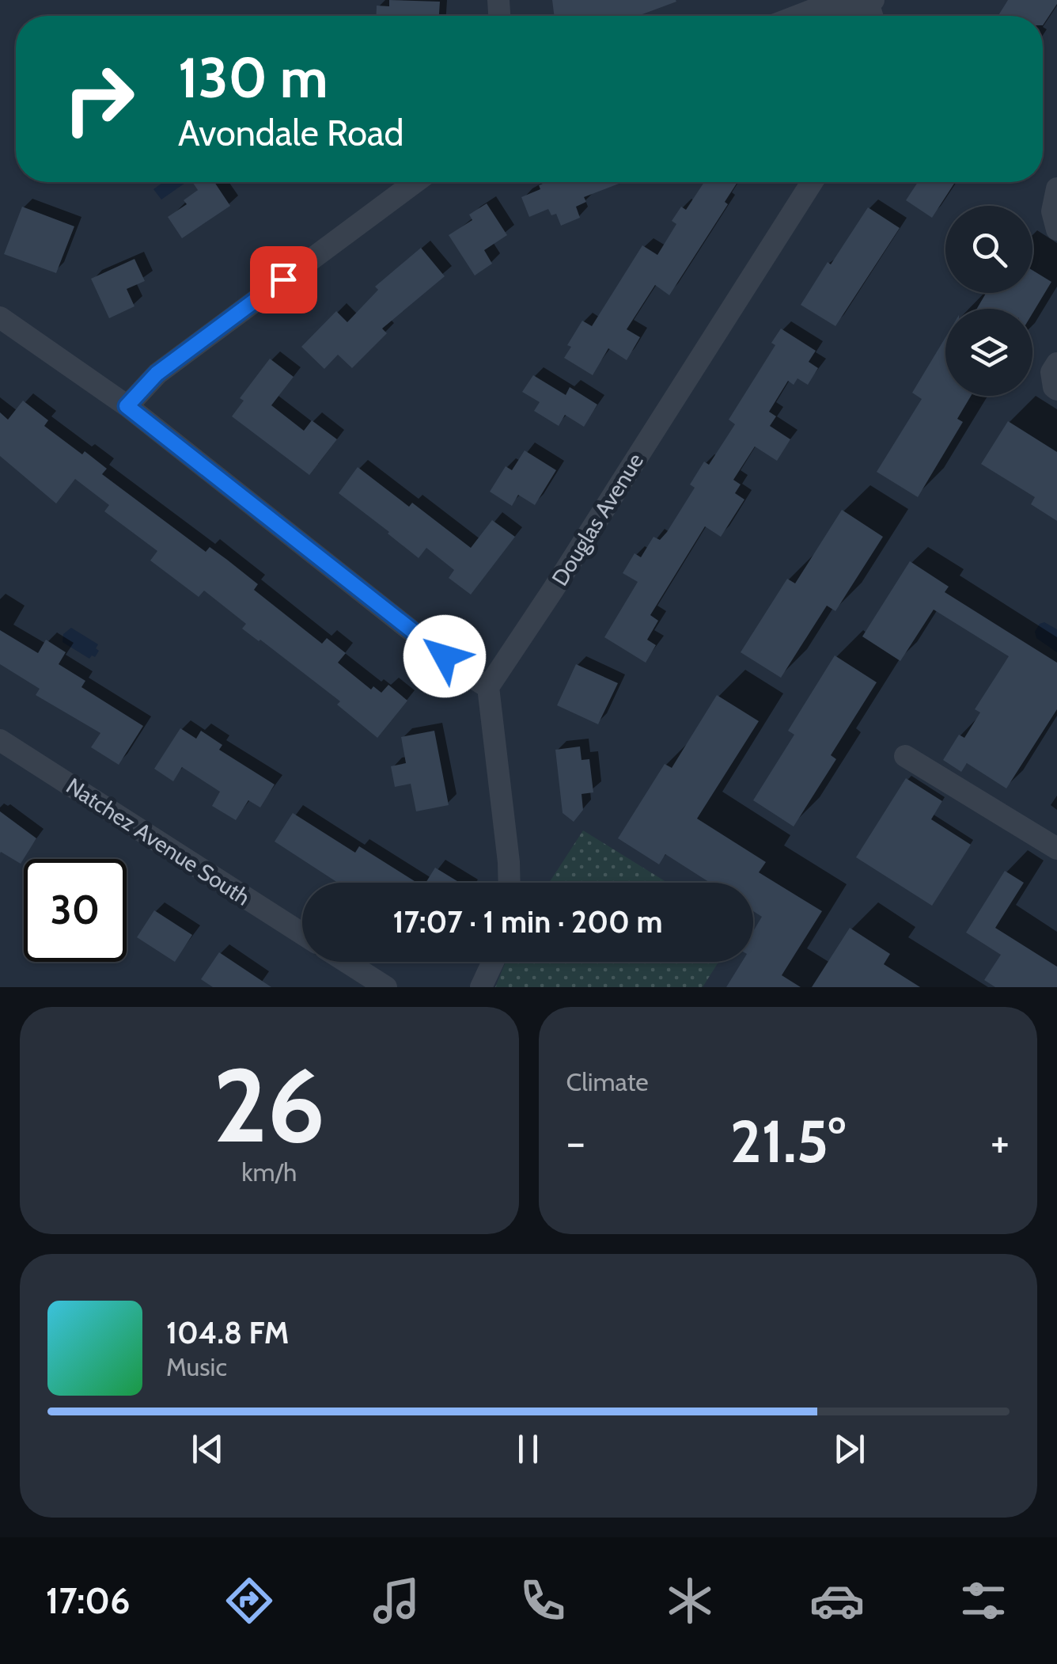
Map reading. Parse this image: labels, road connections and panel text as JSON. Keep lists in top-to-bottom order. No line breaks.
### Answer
{"streets":{"street":["Douglas Avenue","Natchez Avenue South"]},"page":{"turn":["130 m","Avondale Road"],"limit":"30","trip":"17:07 · 1 min · 200 m","tile":[["26","km/h"],"Climate"],"heat":["−","21.5°","+"],"song":["104.8 FM","Music"],"tabs":"17:06"}}
